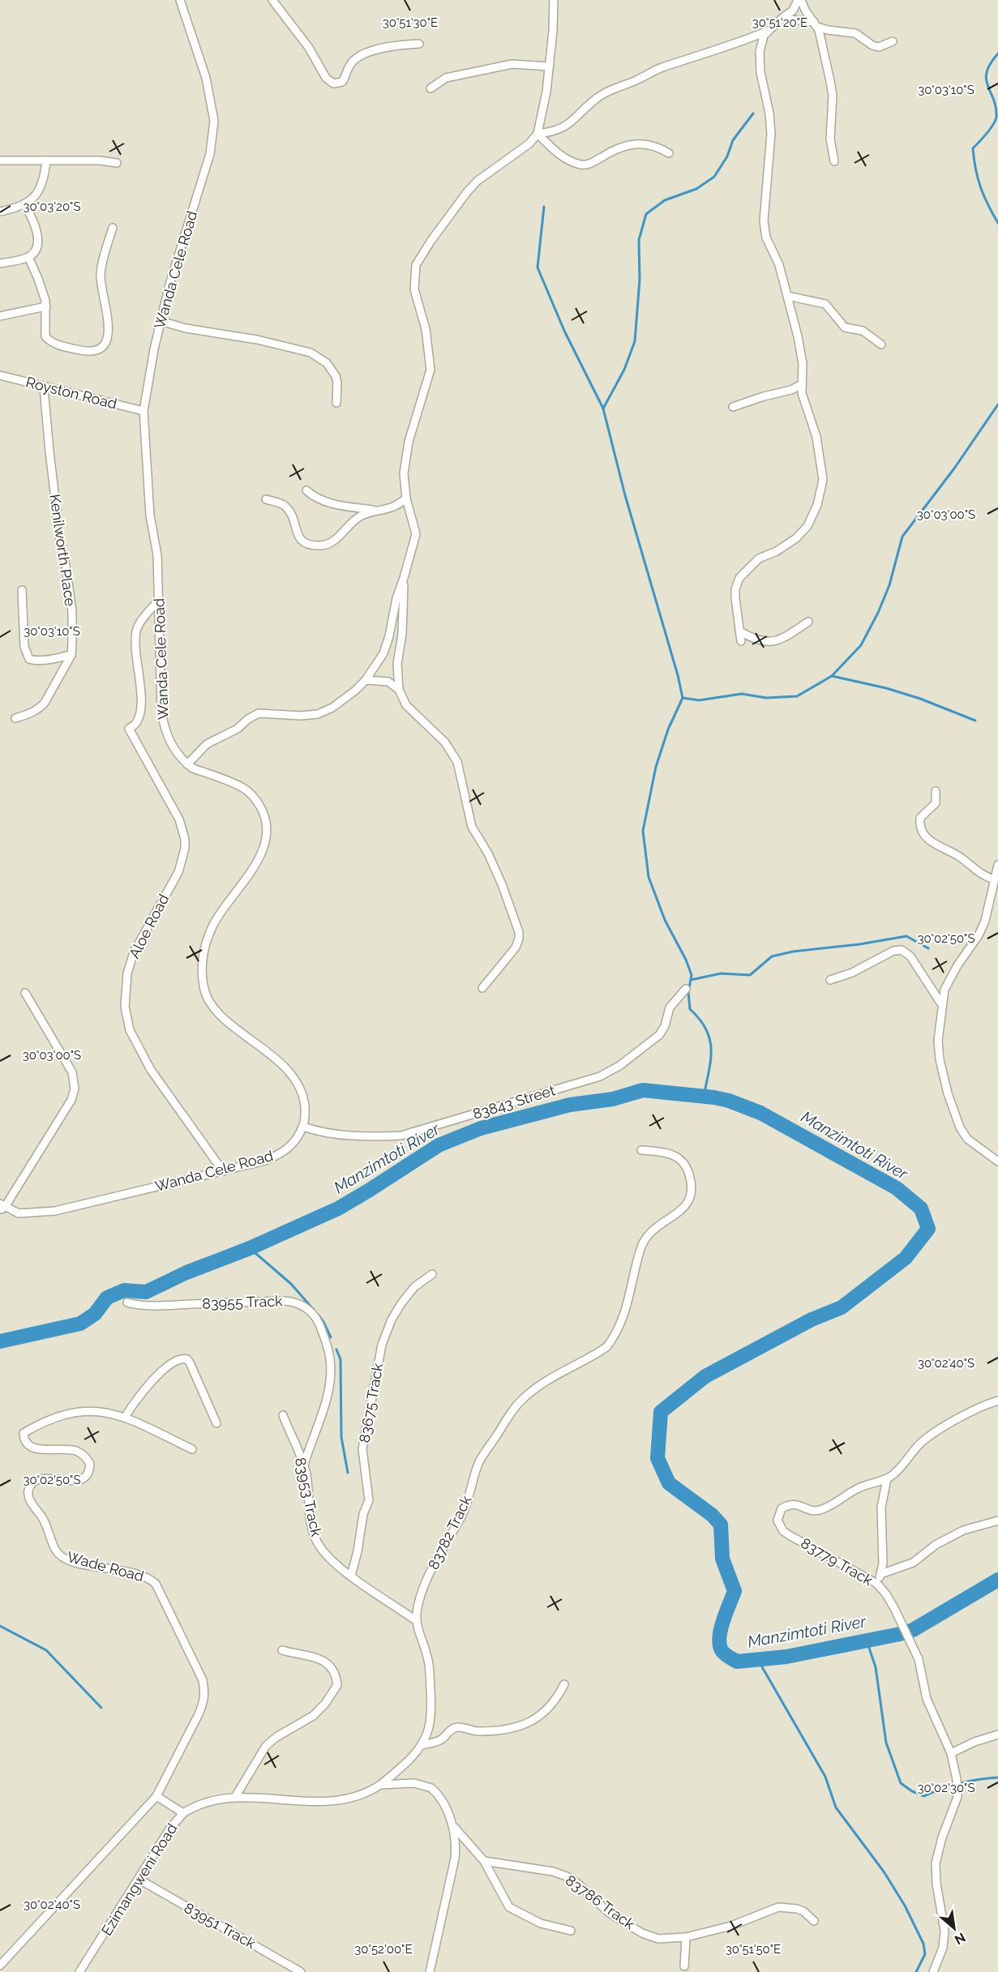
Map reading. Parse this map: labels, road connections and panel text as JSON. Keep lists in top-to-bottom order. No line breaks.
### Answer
{"streets":{"street":["Wanda Cele Road","Royston Road","Kenilworth Place","Aloe Road","83843 Street","83955 Track","83675 Track","83953 Track","83782 Track","83779 Track","Wade Road","Ezimangweni Road","83786 Track","83951 Track"]},"crossings":[["Wanda Cele Road","Royston Road"],["Wanda Cele Road","Aloe Road"],["Wanda Cele Road","83843 Street"],["Royston Road","Kenilworth Place"],["83955 Track","83953 Track"],["83675 Track","83953 Track"],["83953 Track","83782 Track"],["83782 Track","Ezimangweni Road"],["Wade Road","Ezimangweni Road"],["Ezimangweni Road","83951 Track"]],"water":["Manzimtoti River"],"north":"bottom right","coordinates":["30°51'30\"E","30°51'20\"E","30°03'10\"S","30°03'20\"S","30°03'00\"S","30°02'50\"S","30°02'40\"S","30°02'30\"S","30°52'00\"E","30°51'50\"E"]}
